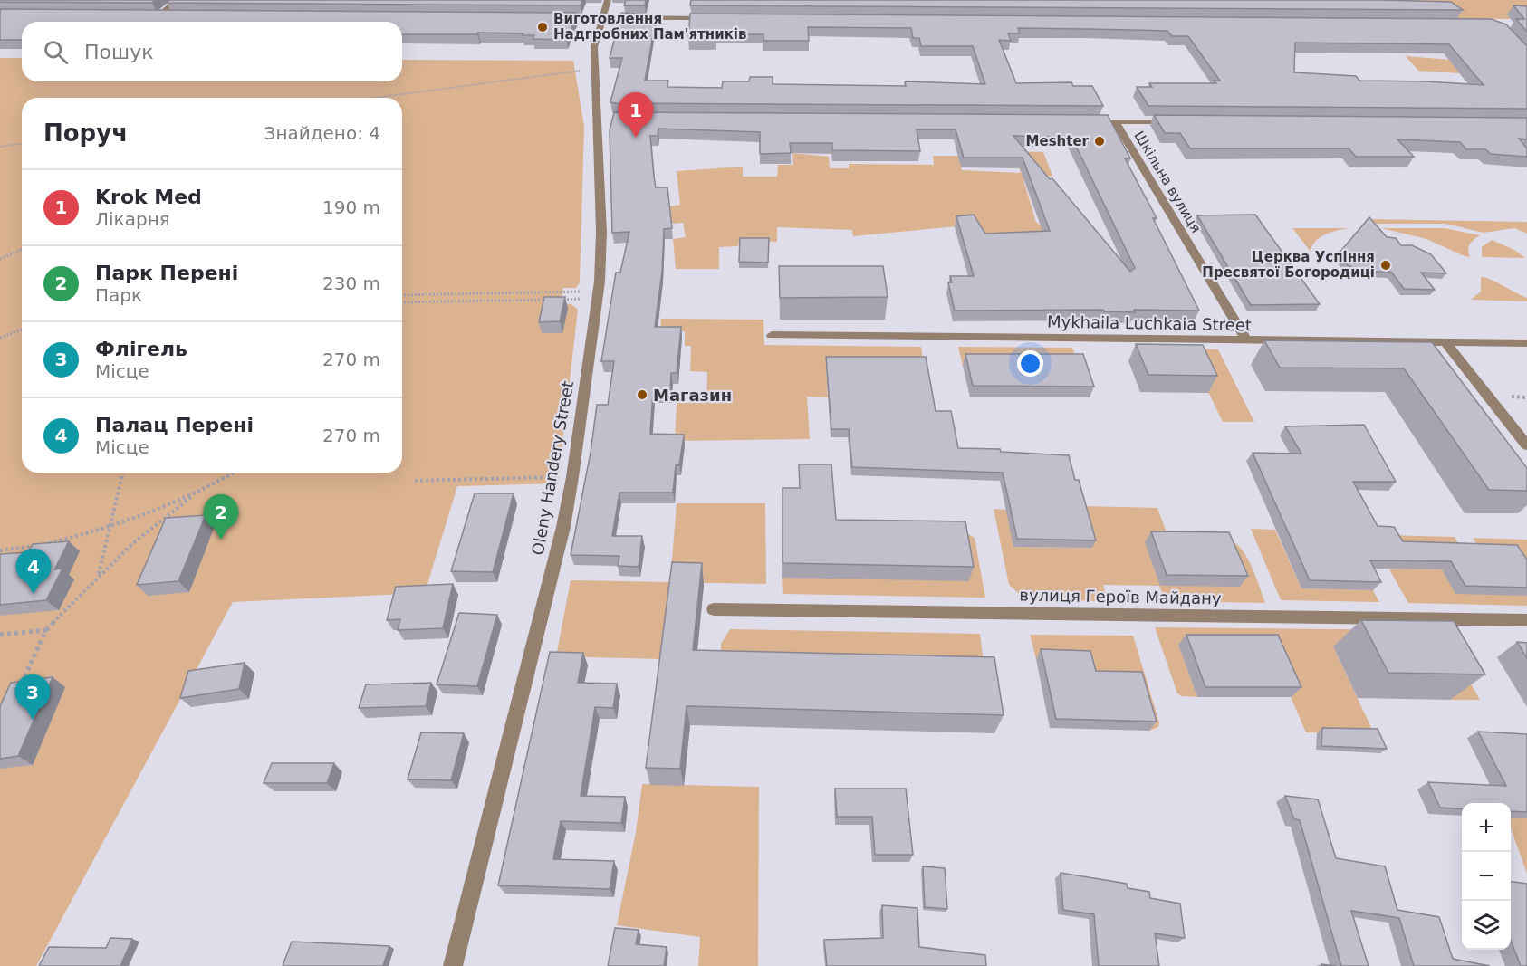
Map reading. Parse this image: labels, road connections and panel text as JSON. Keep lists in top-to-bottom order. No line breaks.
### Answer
{"streets":{"street":["Шкільна вулиця","Mykhaila Luchkaia Street","Oleny Handery Street","вулиця Героїв Майдану"]},"crossings":[["Шкільна вулиця","Mykhaila Luchkaia Street"]],"places":["Виготовлення Надгробних Пам'ятників","Meshter","Церква Успіння Пресвятої Богородиці","Магазин"],"page":{"search":"Пошук","pins":["1","2","4","3"],"heading":["Поруч","Знайдено: 4"],"list":[{"mark":"1","name":"Krok Med","note":"Лікарня","value":"190 m"},{"mark":"2","name":"Парк Перені","note":"Парк","value":"230 m"},{"mark":"3","name":"Флігель","note":"Місце","value":"270 m"},{"mark":"4","name":"Палац Перені","note":"Місце","value":"270 m"}],"map_buttons":["+","−"]}}
